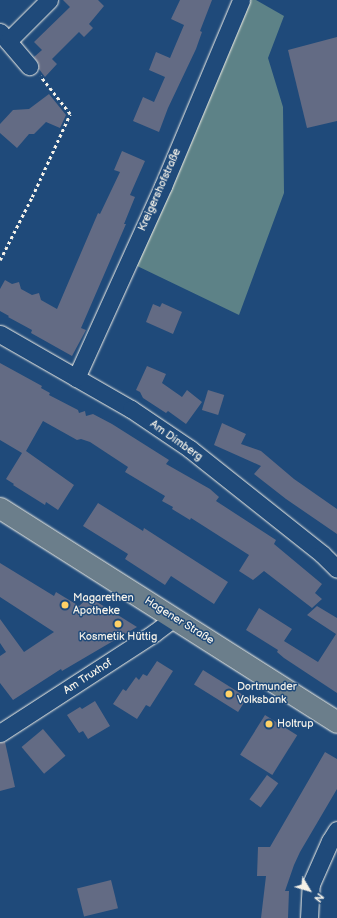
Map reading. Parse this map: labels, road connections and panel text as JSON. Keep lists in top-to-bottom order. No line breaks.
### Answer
{"streets":{"main road":["Hagener Straße"],"street":["Kreigershofstraße","Am Dimberg","Am Truxhof"]},"crossings":[["Kreigershofstraße","Am Dimberg"],["Hagener Straße","Am Truxhof"]],"places":["Magarethen Apotheke","Kosmetik Hüttig","Dortmunder Volksbank","Holtrup"],"north":"bottom right"}
